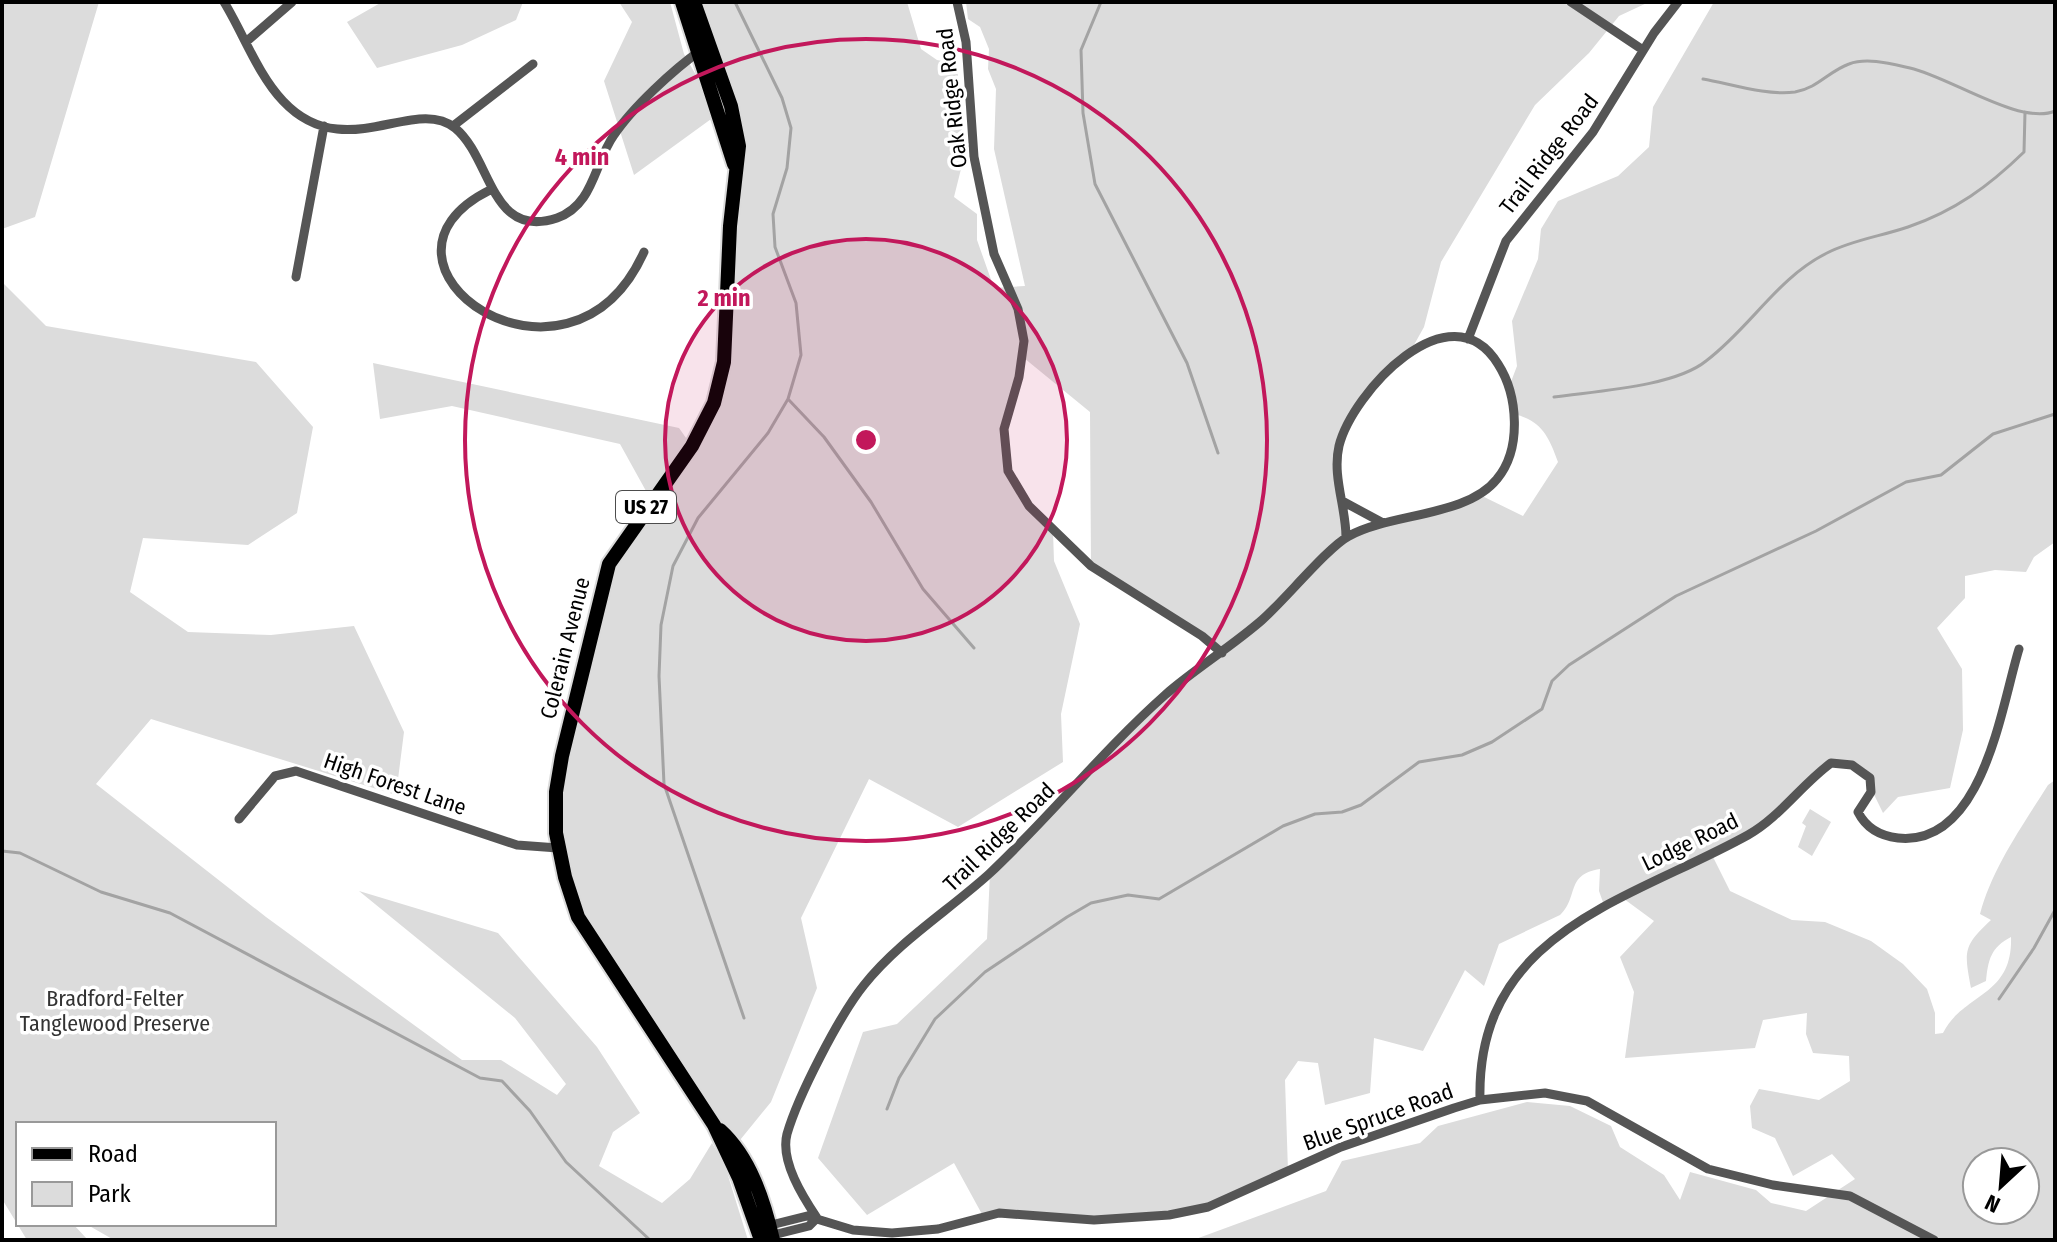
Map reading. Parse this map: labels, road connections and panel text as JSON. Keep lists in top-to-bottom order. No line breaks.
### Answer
{"streets":{"main road":["US 27","Colerain Avenue"],"street":["Oak Ridge Road","Trail Ridge Road","High Forest Lane","Lodge Road","Blue Spruce Road"]},"crossings":[["Oak Ridge Road","Trail Ridge Road"],["Trail Ridge Road","Blue Spruce Road"],["Colerain Avenue","High Forest Lane"],["Colerain Avenue","Blue Spruce Road"],["Lodge Road","Blue Spruce Road"]],"parks":["Bradford-Felter Tanglewood Preserve"],"legend":["Road","Park"],"north":"bottom left","rings":["4 min","2 min"]}
